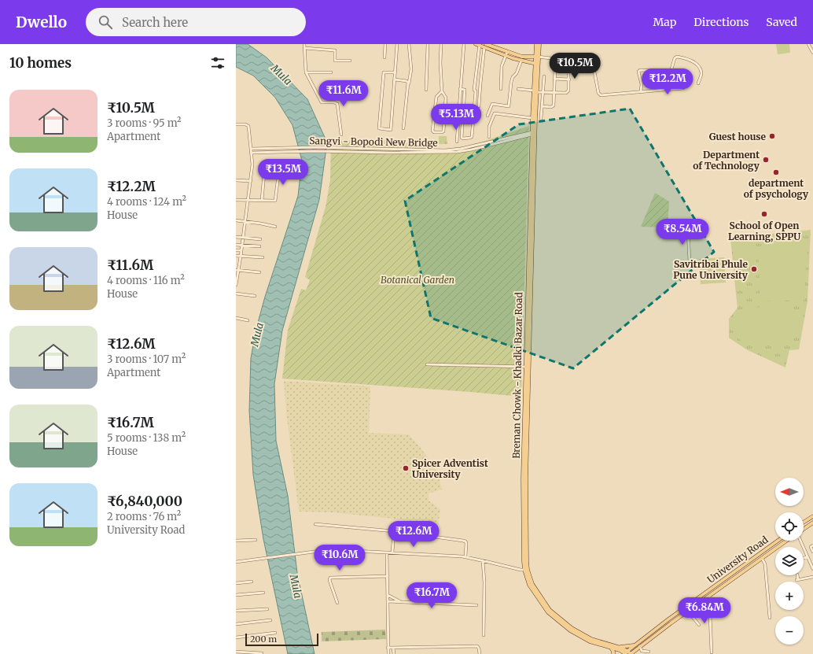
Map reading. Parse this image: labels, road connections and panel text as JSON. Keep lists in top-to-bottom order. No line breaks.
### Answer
{"streets":{"main road":["Breman Chowk - Khadki Bazar Road","University Road"],"street":["Sangvi - Bopodi New Bridge"]},"crossings":[["Sangvi - Bopodi New Bridge","Breman Chowk - Khadki Bazar Road"],["Breman Chowk - Khadki Bazar Road","University Road"]],"water":["Mula"],"parks":["Botanical Garden"],"places":["Guest house","Department of Technology","department of psychology","School of Open Learning, SPPU","Savitribai Phule Pune University","Spicer Adventist University"],"scale_bar":"200 m","north":"left","page":{"header":"Dwello","search":"Search here","nav":["Map","Directions","Saved"],"heading":"10 homes","price":["₹10.5M","₹12.2M","₹11.6M","₹5.13M","₹13.5M","₹8.54M","₹12.6M","₹10.6M","₹16.7M","₹6.84M"],"list":[{"name":"₹10.5M","note":"3 rooms · 95 m² · Apartment"},{"name":"₹12.2M","note":"4 rooms · 124 m² · House"},{"name":"₹11.6M","note":"4 rooms · 116 m² · House"},{"name":"₹12.6M","note":"3 rooms · 107 m² · Apartment"},{"name":"₹16.7M","note":"5 rooms · 138 m² · House"},{"name":"₹6,840,000","note":"2 rooms · 76 m² · University Road"}],"map_buttons":["+","−"],"scale":"200 m"}}
